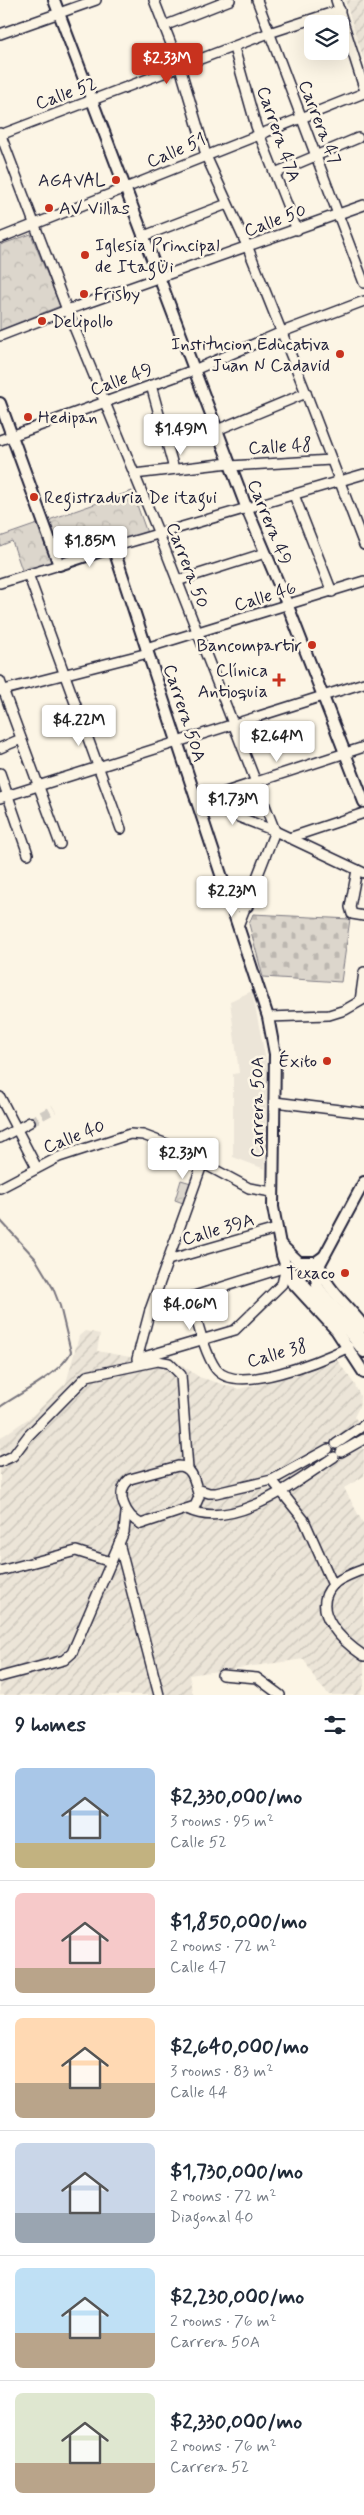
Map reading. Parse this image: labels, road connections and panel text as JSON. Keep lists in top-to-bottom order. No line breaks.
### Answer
{"streets":{"main road":["Carrera 49","Carrera 50A"],"street":["Calle 52","Carrera 47","Carrera 47A","Calle 51","Calle 50","Calle 49","Calle 48","Carrera 50","Calle 46","Calle 40","Calle 39A","Calle 38"]},"crossings":[["Calle 52","Carrera 47"],["Calle 52","Carrera 47A"],["Calle 52","Carrera 49"],["Calle 52","Carrera 50"],["Carrera 47","Calle 51"],["Carrera 47","Calle 50"],["Carrera 47A","Calle 51"],["Carrera 47A","Calle 50"],["Calle 51","Carrera 49"],["Calle 51","Carrera 50"],["Calle 50","Carrera 49"],["Calle 50","Carrera 50"],["Calle 49","Carrera 49"],["Calle 49","Carrera 50"],["Calle 48","Carrera 49"],["Calle 48","Carrera 50"],["Carrera 49","Calle 46"],["Carrera 50","Calle 46"],["Calle 46","Carrera 50A"],["Carrera 50A","Calle 40"],["Carrera 50A","Calle 39A"],["Carrera 50A","Calle 38"]],"places":{"other":["AGAVAL","AV Villas","Iglesia Principal de ItagÜi","Frisby","Delipollo","Institucion Educativa Juan N Cadavid","Hedipan","Registraduria De itagui","Bancompartir","Éxito","Texaco"],"health":["Clínica Antioquia"]},"page":{"price":["$2.33M","$1.49M","$1.85M","$4.22M","$2.64M","$1.73M","$2.23M","$2.33M","$4.06M"],"heading":"9 homes","list":[{"name":"$2,330,000/mo","note":"3 rooms · 95 m² · Calle 52"},{"name":"$1,850,000/mo","note":"2 rooms · 72 m² · Calle 47"},{"name":"$2,640,000/mo","note":"3 rooms · 83 m² · Calle 44"},{"name":"$1,730,000/mo","note":"2 rooms · 72 m² · Diagonal 40"},{"name":"$2,230,000/mo","note":"2 rooms · 76 m² · Carrera 50A"},{"name":"$2,330,000/mo","note":"2 rooms · 76 m² · Carrera 52"}]}}
